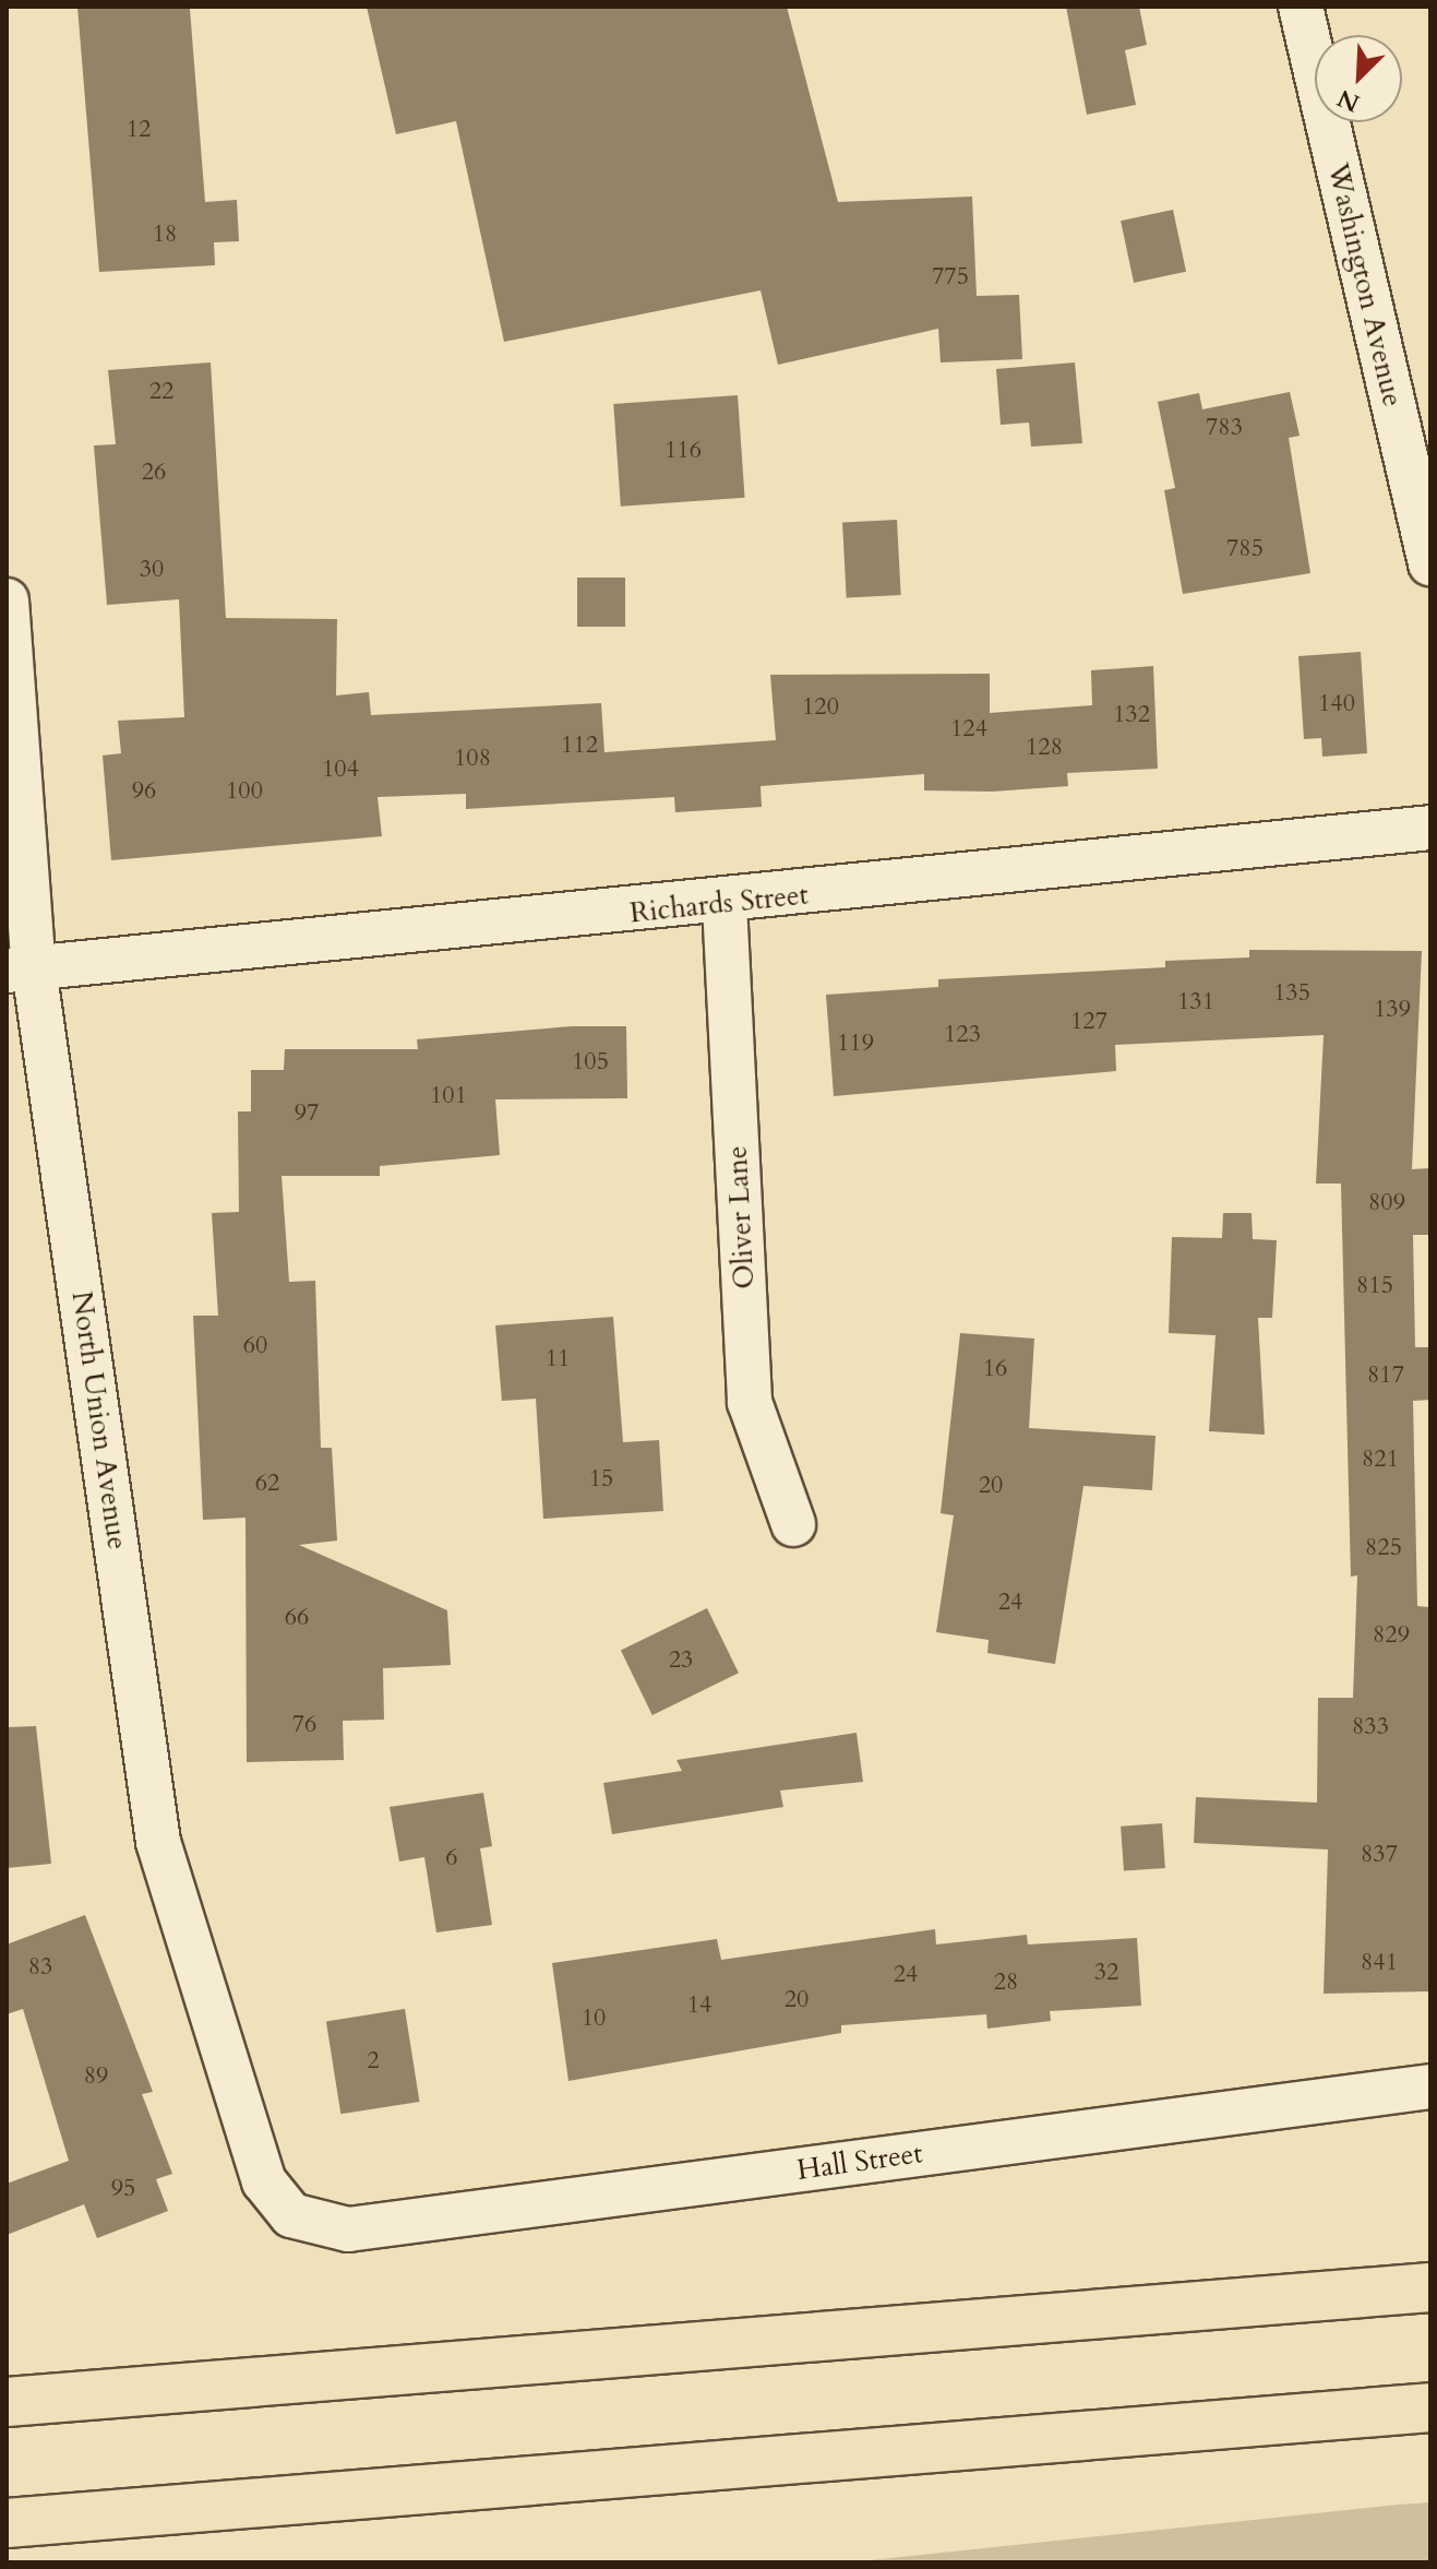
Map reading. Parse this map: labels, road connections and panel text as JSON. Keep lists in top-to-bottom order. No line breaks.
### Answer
{"streets":{"street":["Washington Avenue","Richards Street","Oliver Lane","North Union Avenue","Hall Street"]},"crossings":[["Richards Street","Oliver Lane"],["Richards Street","North Union Avenue"],["North Union Avenue","Hall Street"]],"house_numbers":["12","18","775","22","783","116","26","785","30","140","120","132","124","112","128","108","104","96","100","135","131","139","127","123","119","105","101","97","809","815","60","11","16","817","821","15","62","20","825","24","66","829","23","76","833","837","6","841","83","32","24","28","20","14","10","2","89","95"],"north":"bottom left"}
